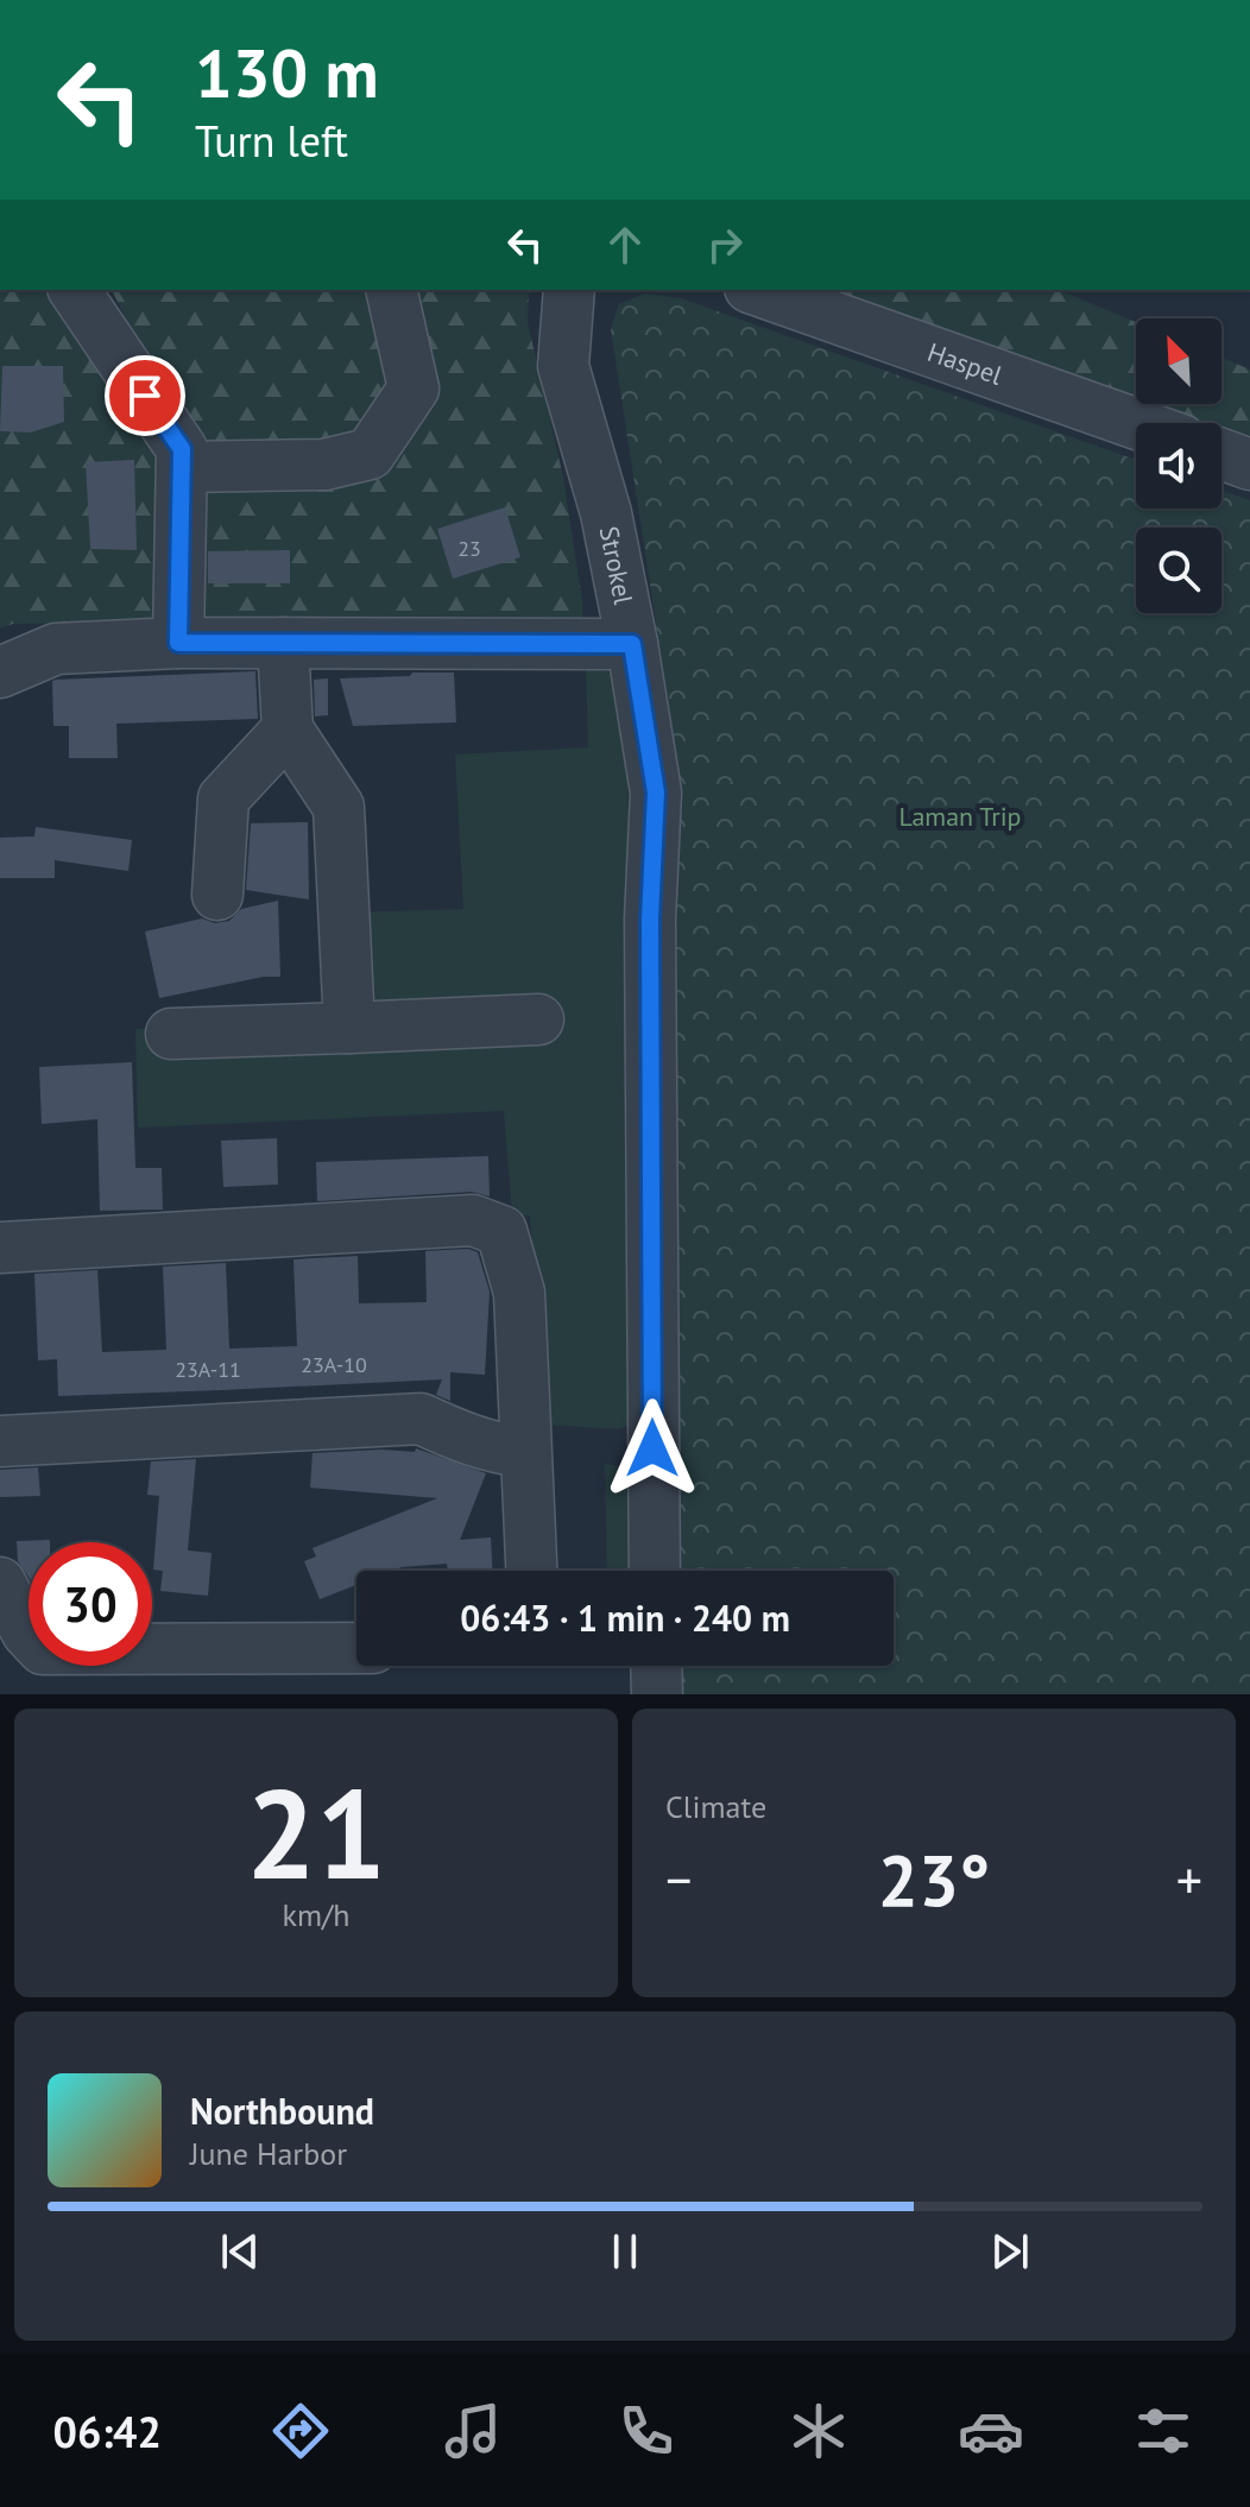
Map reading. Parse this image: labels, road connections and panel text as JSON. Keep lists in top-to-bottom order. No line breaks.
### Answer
{"streets":{"street":["Haspel","Strokel"]},"parks":["Laman Trip"],"house_numbers":["23","23A-10","23A-11"],"north":"top left","page":{"turn":["130 m","Turn left"],"limit":"30","trip":"06:43 · 1 min · 240 m","tile":[["21","km/h"],"Climate"],"heat":["−","23°","+"],"song":["Northbound","June Harbor"],"tabs":"06:42"}}
